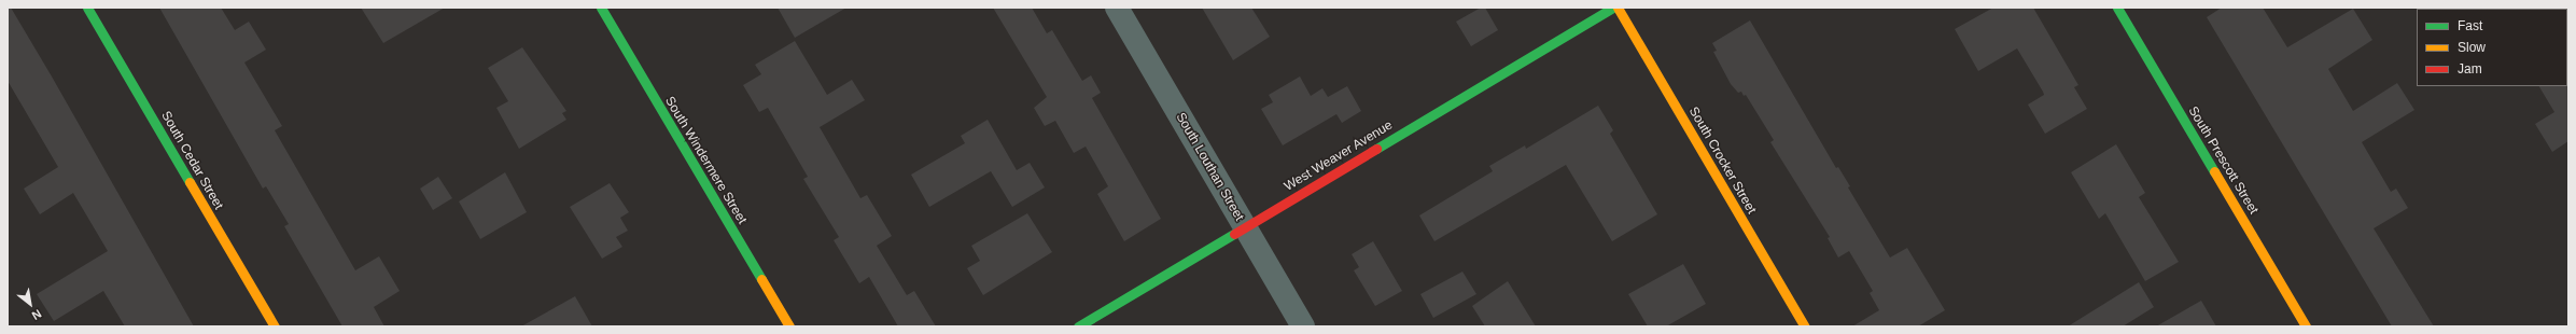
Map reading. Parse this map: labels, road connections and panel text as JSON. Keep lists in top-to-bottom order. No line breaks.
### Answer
{"streets":{"street":["West Weaver Avenue","South Cedar Street","South Windermere Street","South Crocker Street","South Prescott Street","South Louthan Street"]},"crossings":[["West Weaver Avenue","South Louthan Street"]],"legend":["Fast","Slow","Jam"],"north":"bottom right"}
